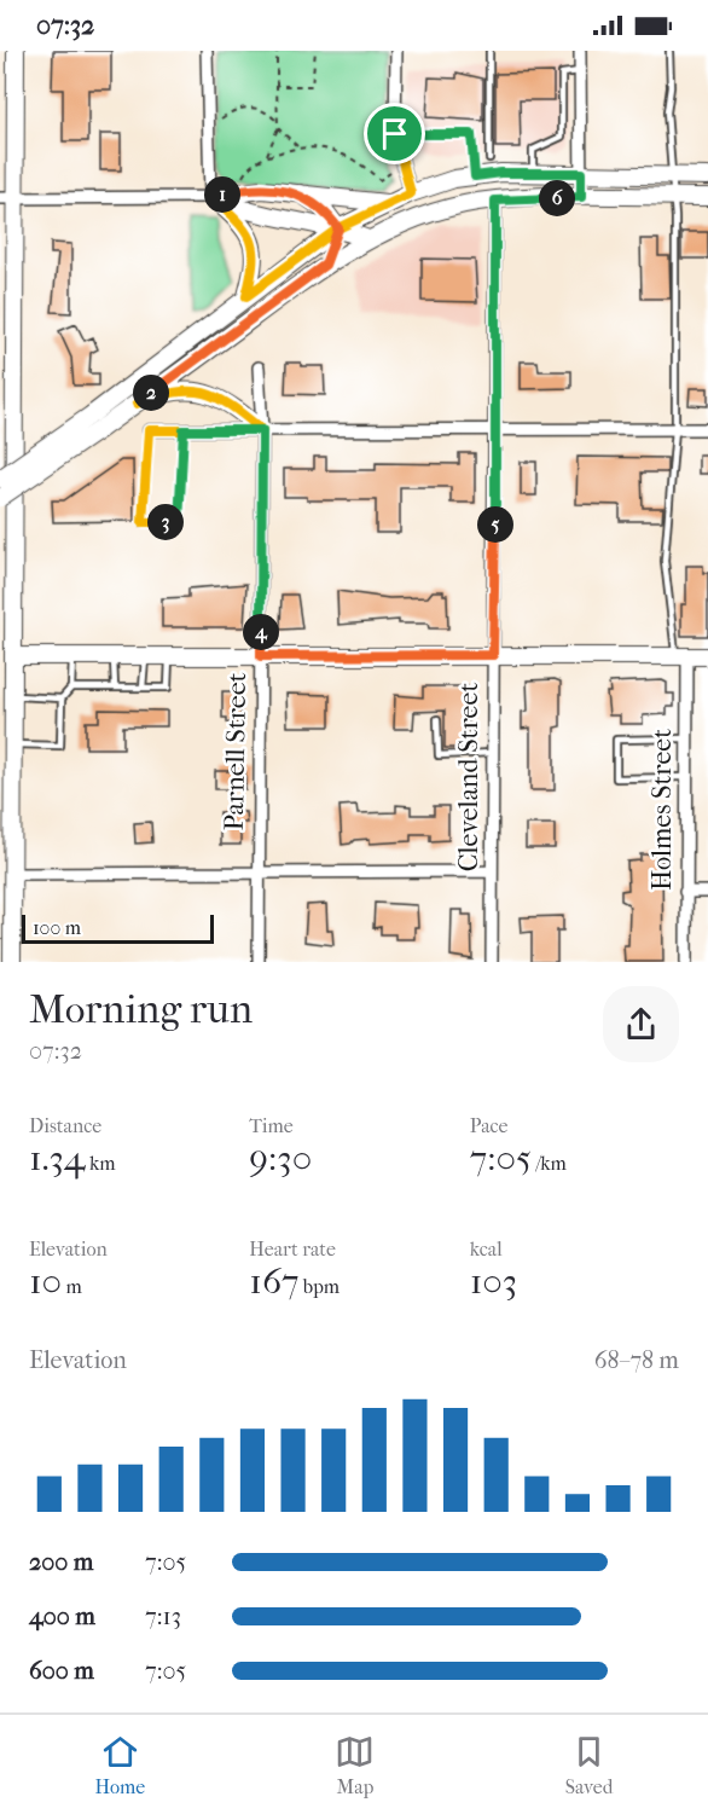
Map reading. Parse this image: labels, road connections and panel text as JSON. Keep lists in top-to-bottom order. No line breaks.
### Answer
{"streets":{"street":["Parnell Street","Cleveland Street","Holmes Street"]},"scale_bar":"100 m","page":{"status":"07:32","pins":["1","6","2","3","5","4"],"scale":"100 m","heading":["Morning run","07:32"],"stats":[["Distance","1.34 km"],["Time","9:30"],["Pace","7:05 /km"],["Elevation","10 m"],["Heart rate","167 bpm"],["kcal","103"]],"chart":["Elevation","68–78 m"],"list":[{"name":"200 m","note":"7:05"},{"name":"400 m","note":"7:13"},{"name":"600 m","note":"7:05"}],"tabs":["Home","Map","Saved"]}}
